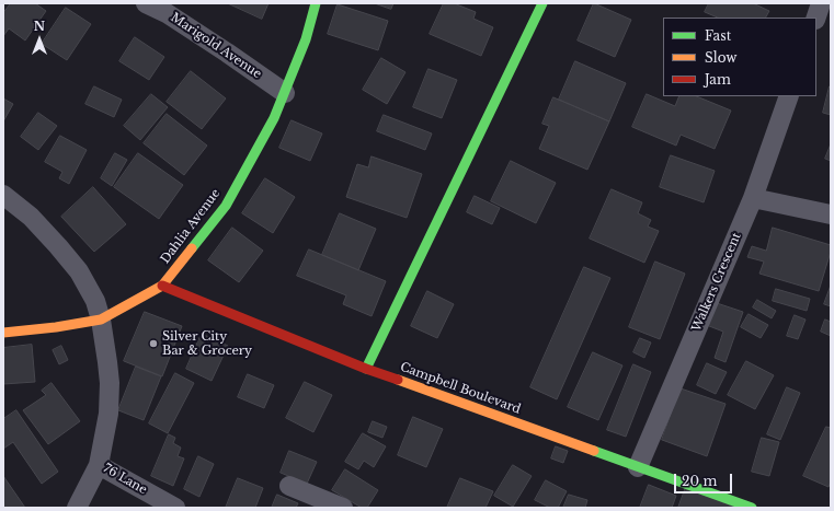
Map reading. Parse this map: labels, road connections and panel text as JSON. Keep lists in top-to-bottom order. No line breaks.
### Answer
{"streets":{"street":["Marigold Avenue","Dahlia Avenue","Walkers Crescent","Campbell Boulevard","76 Lane"]},"crossings":[["Marigold Avenue","Dahlia Avenue"],["Dahlia Avenue","Campbell Boulevard"],["Walkers Crescent","Campbell Boulevard"]],"places":["Silver City Bar & Grocery"],"legend":["Fast","Slow","Jam"],"scale_bar":"20 m","north":"top"}
